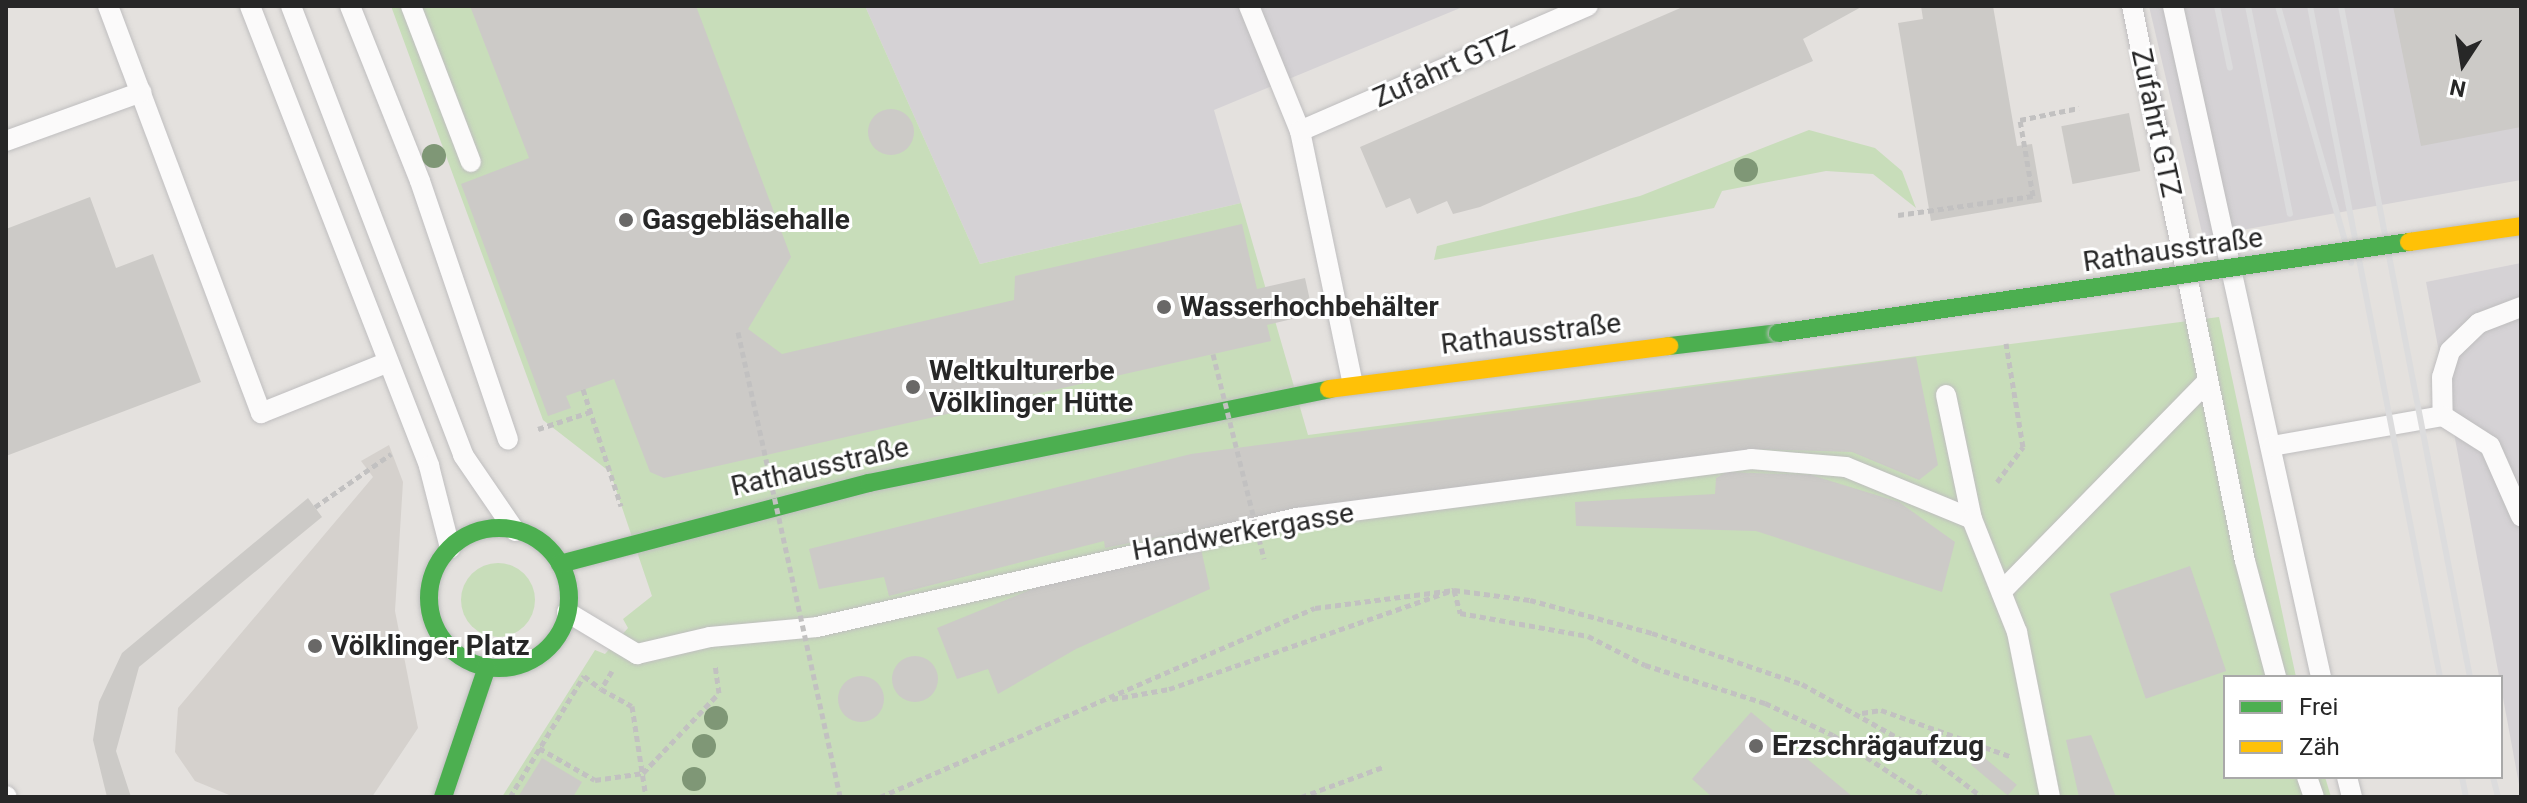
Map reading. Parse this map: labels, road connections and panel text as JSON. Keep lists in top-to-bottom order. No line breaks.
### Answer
{"streets":{"main road":["Rathausstraße"],"lane":["Zufahrt GTZ","Handwerkergasse"]},"crossings":[["Rathausstraße","Handwerkergasse"]],"places":["Gasgebläsehalle","Wasserhochbehälter","Weltkulturerbe Völklinger Hütte","Völklinger Platz","Erzschrägaufzug"],"legend":["Frei","Zäh"],"north":"bottom"}
